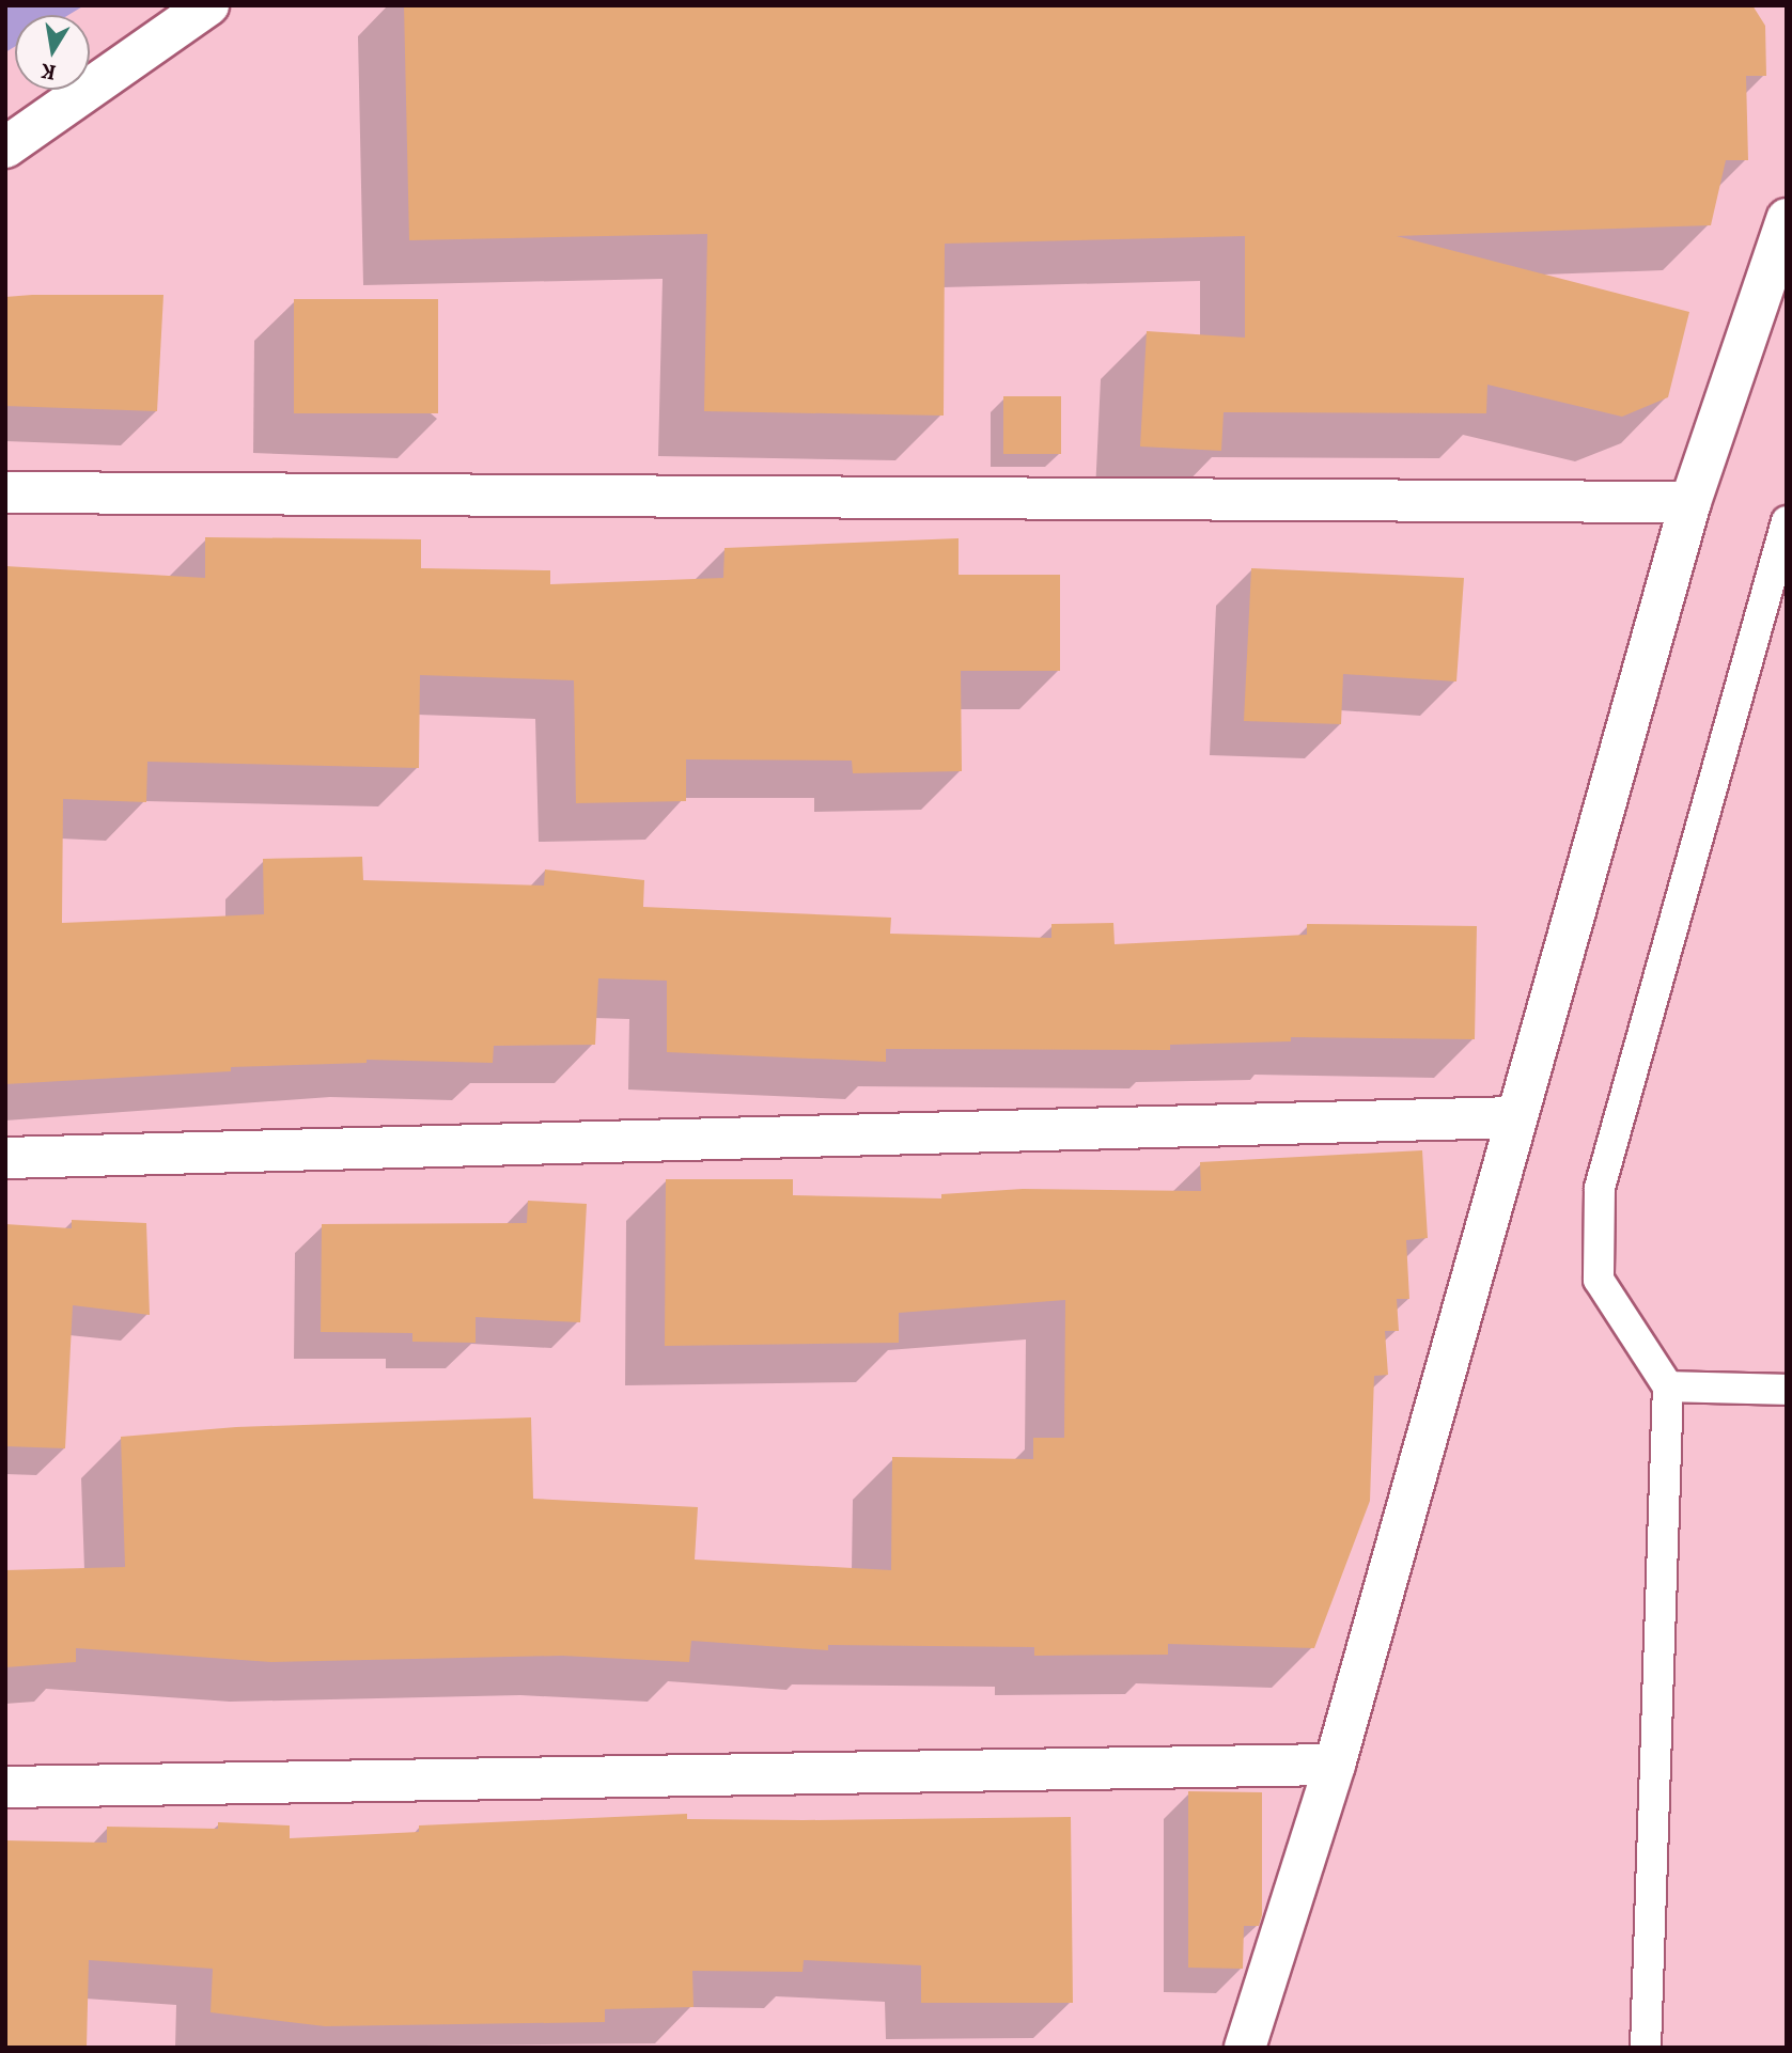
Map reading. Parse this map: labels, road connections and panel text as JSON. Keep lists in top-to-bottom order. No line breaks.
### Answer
{"north":"bottom"}
